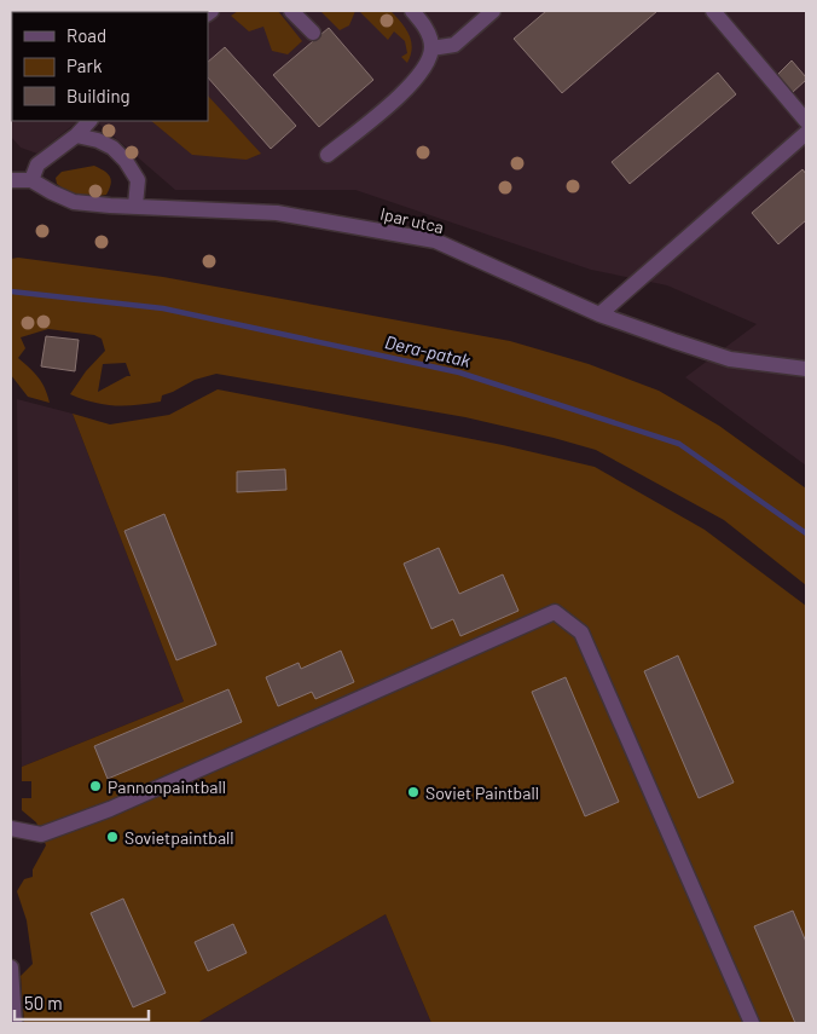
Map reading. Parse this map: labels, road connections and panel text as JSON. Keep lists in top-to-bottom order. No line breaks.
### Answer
{"streets":{"street":["Ipar utca"]},"water":["Dera-patak"],"places":["Pannonpaintball","Soviet Paintball","Sovietpaintball"],"legend":["Road","Park","Building"],"scale_bar":"50 m"}
